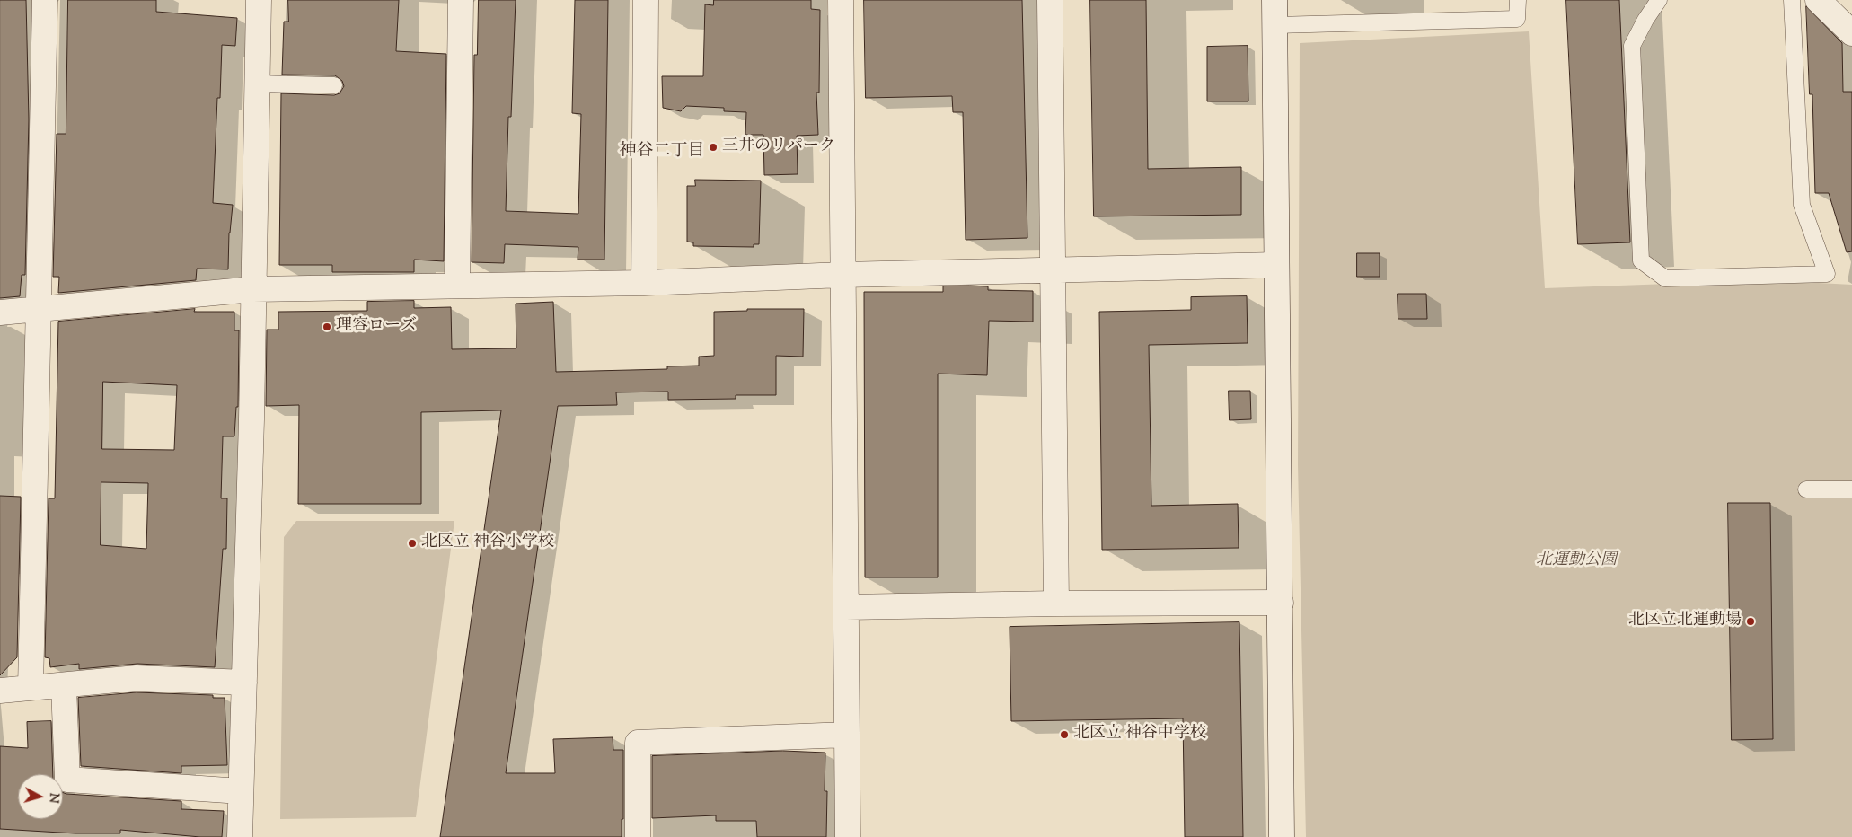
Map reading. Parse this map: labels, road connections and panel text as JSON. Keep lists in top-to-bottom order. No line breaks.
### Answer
{"districts":["神谷二丁目"],"parks":["北運動公園"],"places":["三井のリパーク","理容ローズ","北区立 神谷小学校","北区立北運動場","北区立 神谷中学校"],"north":"right"}
